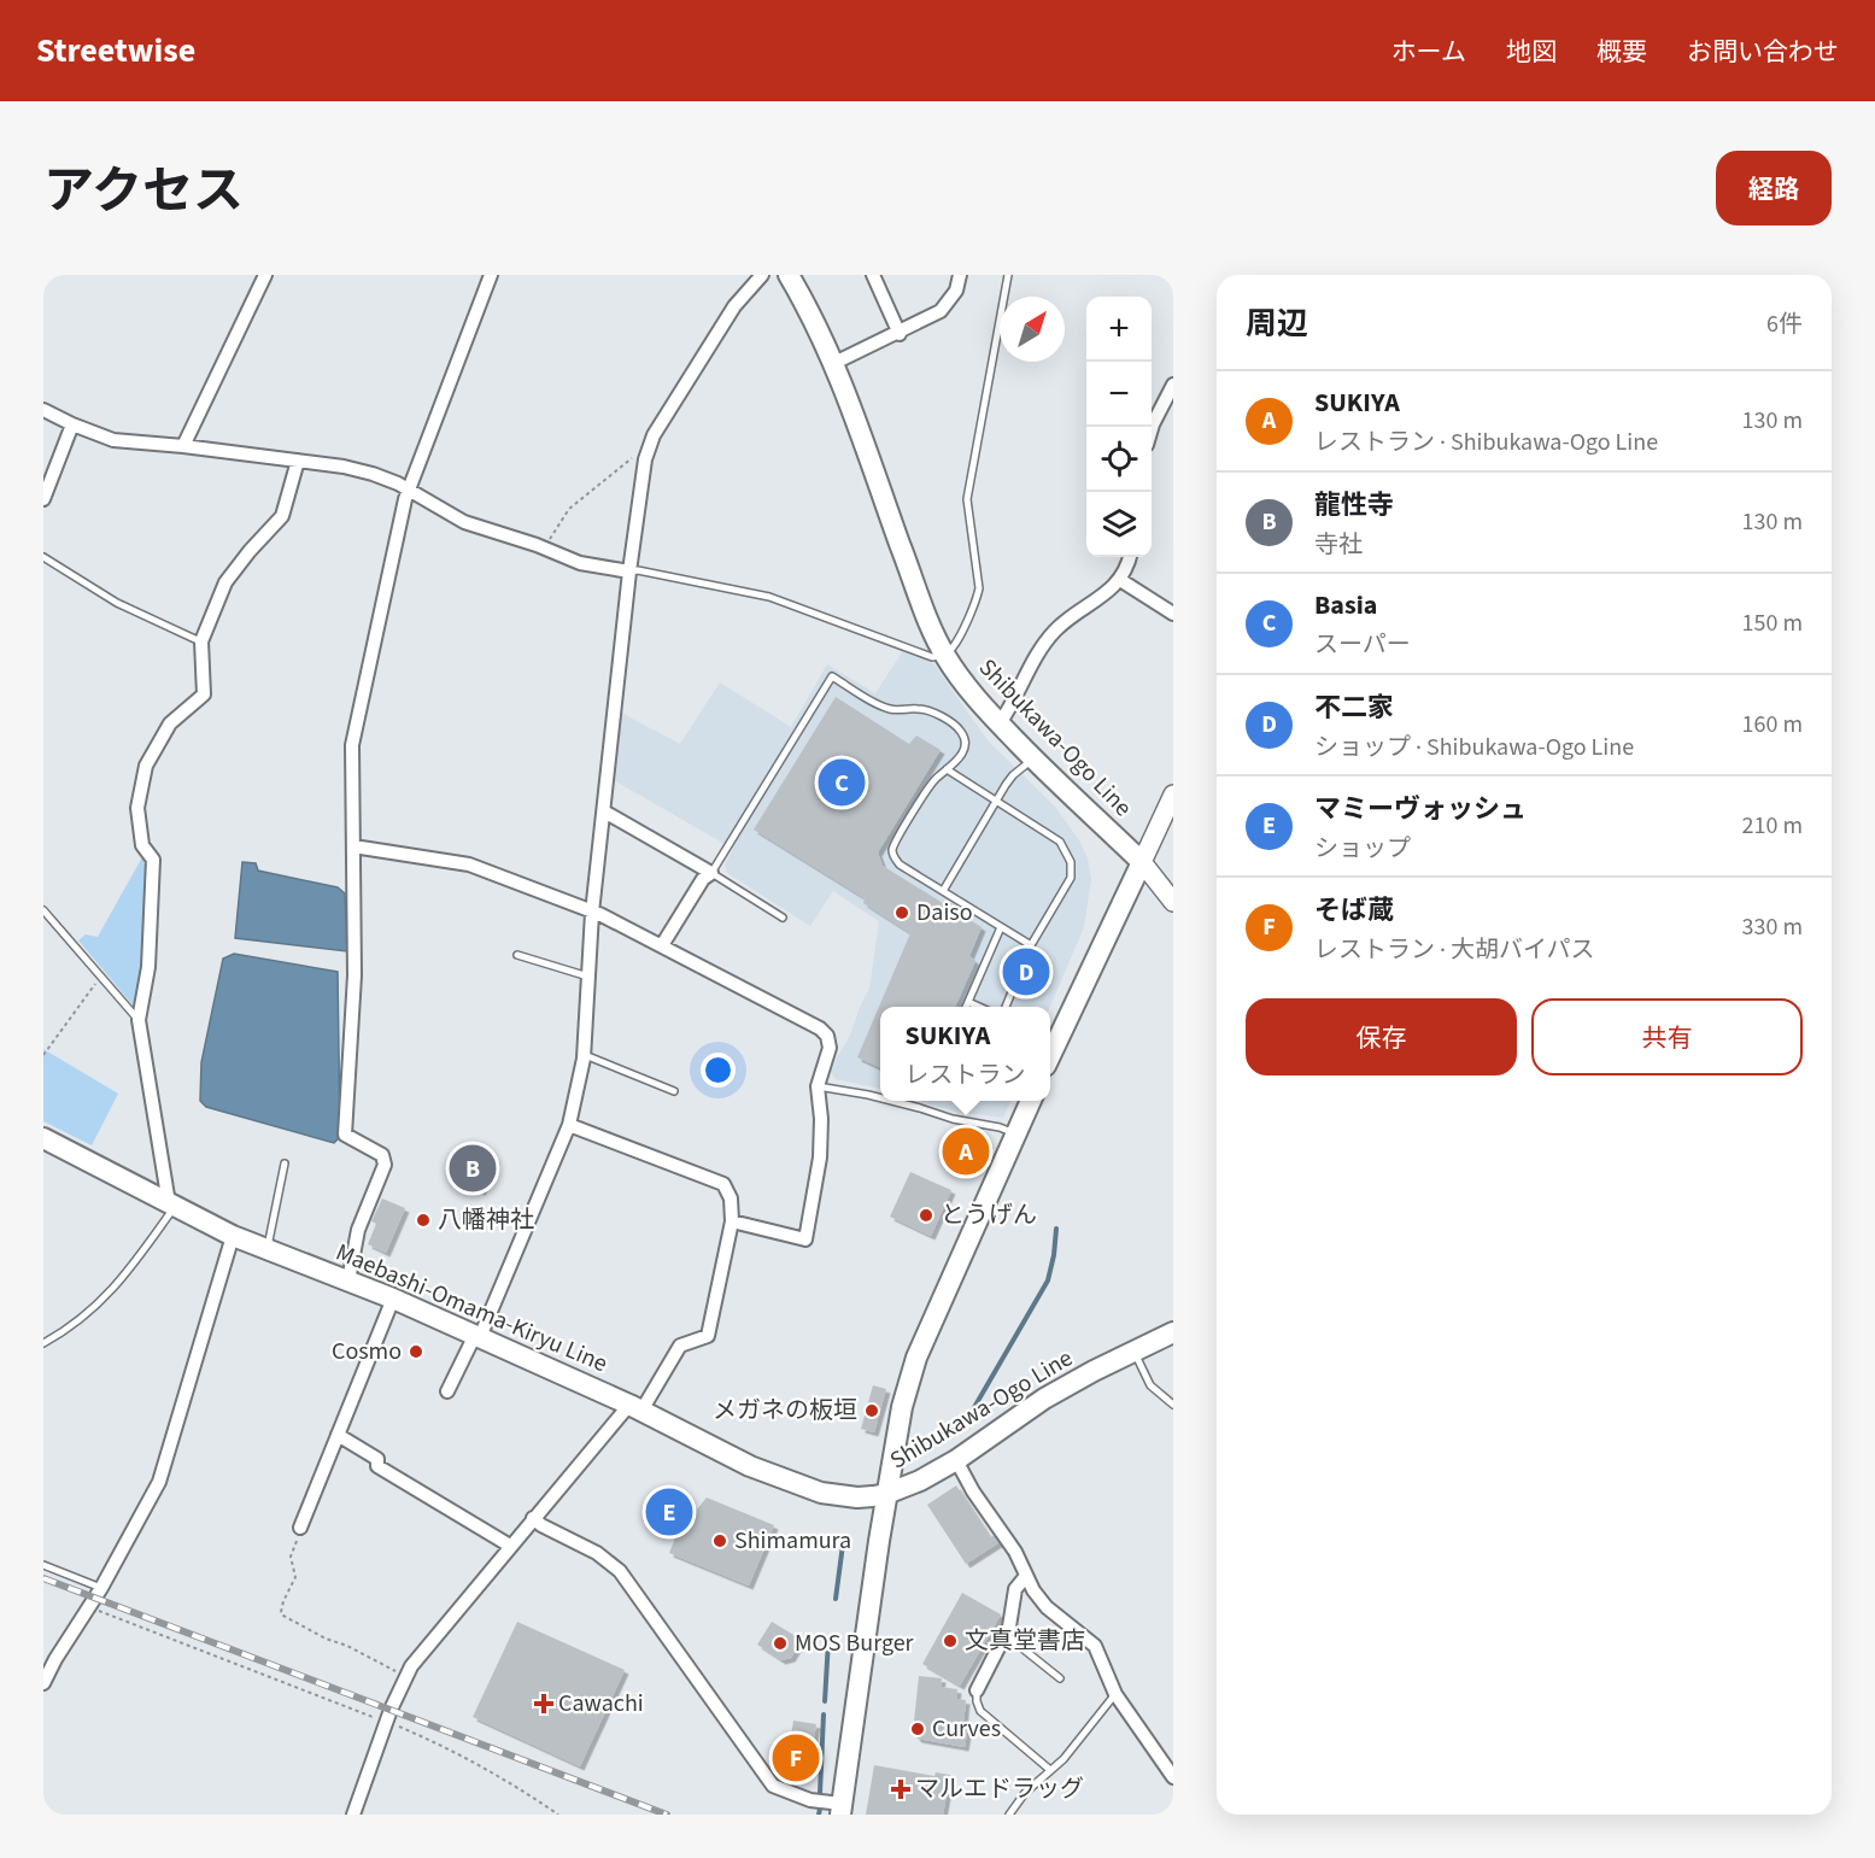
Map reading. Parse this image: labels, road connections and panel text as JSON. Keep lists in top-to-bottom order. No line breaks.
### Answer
{"streets":{"main road":["Shibukawa-Ogo Line","Maebashi-Omama-Kiryu Line"]},"crossings":[["Shibukawa-Ogo Line","Maebashi-Omama-Kiryu Line"]],"places":{"other":["Daiso","とうげん","八幡神社","Cosmo","メガネの板垣","Shimamura","文真堂書店","MOS Burger","Curves"],"health":["Cawachi","マルエドラッグ"]},"north":"top right","page":{"header":"Streetwise","nav":["ホーム","地図","概要","お問い合わせ"],"title":"アクセス","buttons":["経路",["保存","共有"]],"heading":["周辺","6件"],"map_buttons":["+","−"],"list":[{"mark":"A","name":"SUKIYA","note":"レストラン · Shibukawa-Ogo Line","value":"130 m"},{"mark":"B","name":"龍性寺","note":"寺社","value":"130 m"},{"mark":"C","name":"Basia","note":"スーパー","value":"150 m"},{"mark":"D","name":"不二家","note":"ショップ · Shibukawa-Ogo Line","value":"160 m"},{"mark":"E","name":"マミーヴォッシュ","note":"ショップ","value":"210 m"},{"mark":"F","name":"そば蔵","note":"レストラン · 大胡バイパス","value":"330 m"}],"pins":["C","D","A","B","E","F"],"popup":["SUKIYA","レストラン"]}}
